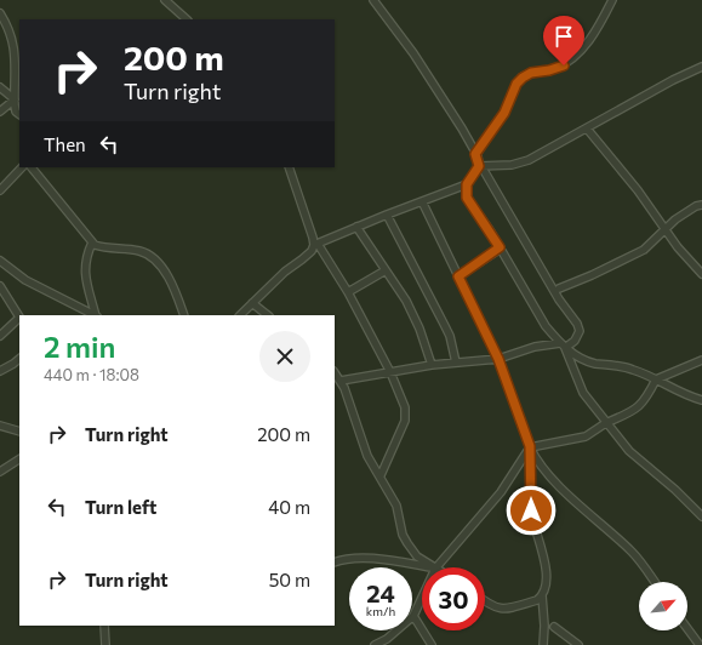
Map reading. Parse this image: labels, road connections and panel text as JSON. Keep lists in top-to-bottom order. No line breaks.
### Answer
{"north":"top right","page":{"turn":["200 m","Turn right"],"then":"Then","heading":["2 min","440 m · 18:08"],"list":[{"name":"Turn right","value":"200 m"},{"name":"Turn left","value":"40 m"},{"name":"Turn right","value":"50 m"}],"speed":"24 km/h","limit":"30"}}
